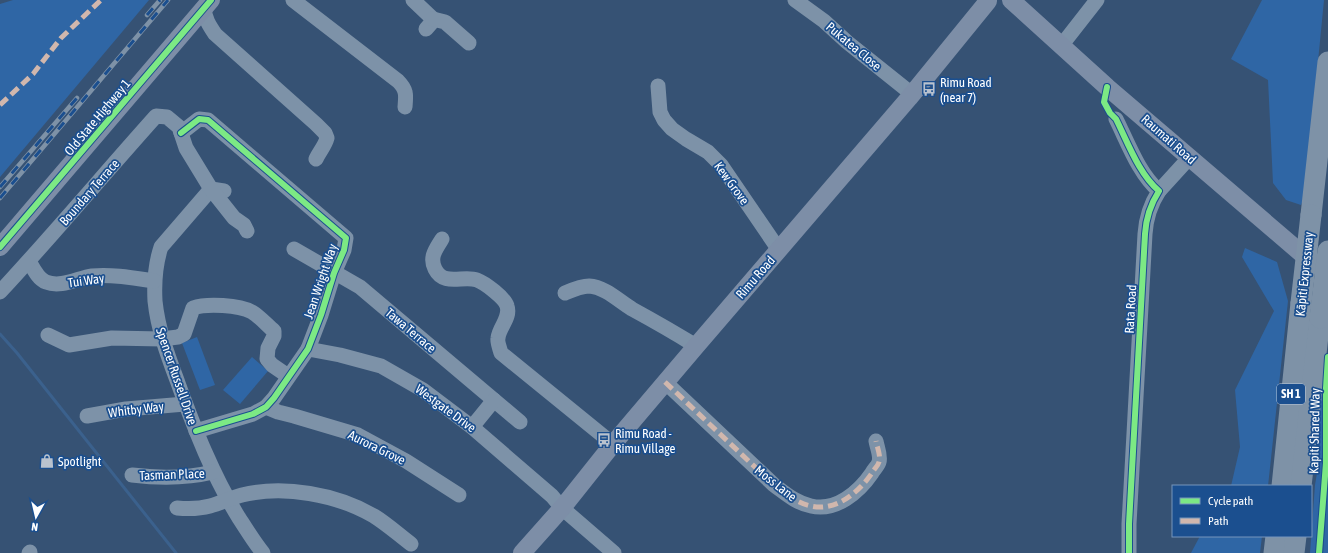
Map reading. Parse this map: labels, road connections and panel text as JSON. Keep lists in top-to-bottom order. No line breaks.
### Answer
{"streets":{"highway":["Kāpiti Expressway","SH 1"],"main road":["Old State Highway 1","Raumati Road","Rimu Road"],"street":["Pukatea Close","Kew Grove","Boundary Terrace","Tui Way","Jean Wright Way","Rata Road","Tawa Terrace","Spencer Russell Drive","Westgate Drive","Whitby Way","Aurora Grove","Tasman Place","Moss Lane"],"cycle path":["Kapiti Shared Way"]},"crossings":[["Pukatea Close","Rimu Road"],["Raumati Road","Rata Road"],["Kew Grove","Rimu Road"],["Boundary Terrace","Tui Way"],["Boundary Terrace","Jean Wright Way"],["Rimu Road","Westgate Drive"],["Rimu Road","Moss Lane"],["Tui Way","Spencer Russell Drive"],["Jean Wright Way","Tawa Terrace"],["Jean Wright Way","Spencer Russell Drive"],["Jean Wright Way","Westgate Drive"],["Jean Wright Way","Aurora Grove"],["Spencer Russell Drive","Whitby Way"],["Spencer Russell Drive","Tasman Place"]],"places":{"bus stop":["Rimu Road (near 7)","Rimu Road - Rimu Village"],"shop":["Spotlight"]},"legend":["Cycle path","Path"],"north":"bottom"}
